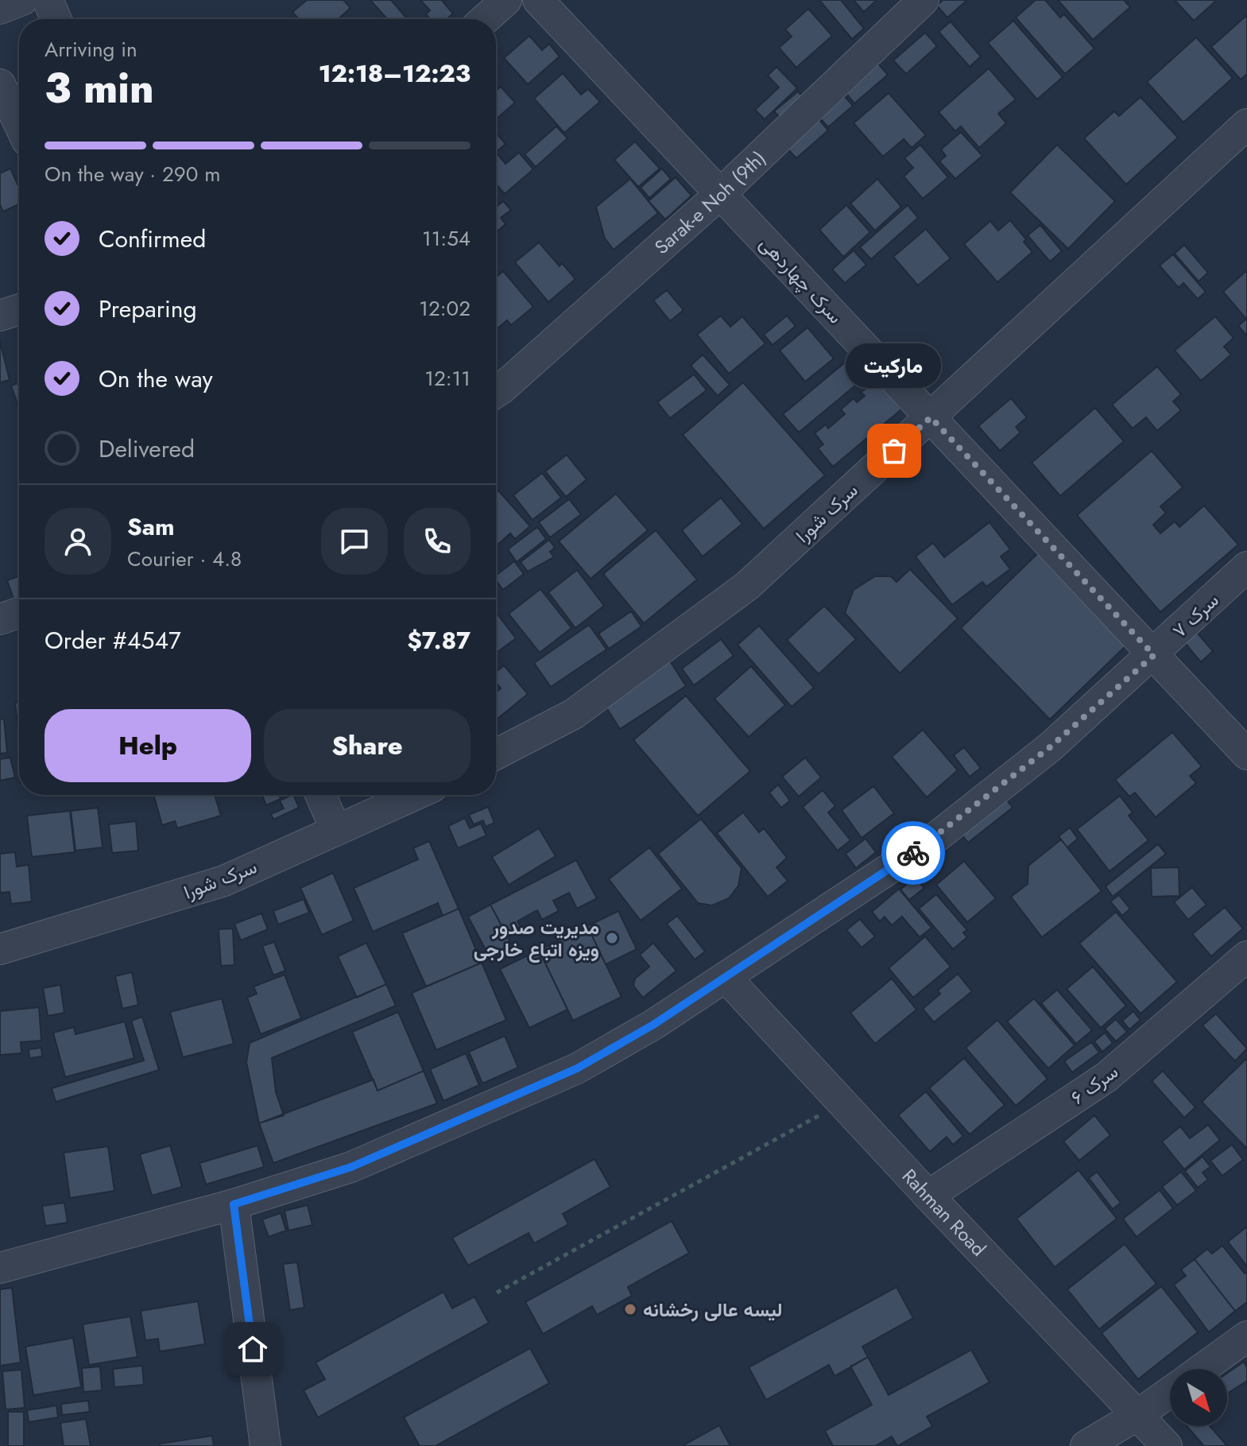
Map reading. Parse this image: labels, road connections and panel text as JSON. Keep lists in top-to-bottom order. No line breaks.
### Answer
{"streets":{"street":["Sarak-e Noh (9th)","سرک چهاردهی","سرک شورا","سرک ۷","سرک ۶","Rahman Road"]},"crossings":[["Sarak-e Noh (9th)","سرک چهاردهی"],["سرک چهاردهی","سرک شورا"],["سرک چهاردهی","سرک ۷"],["سرک ۷","Rahman Road"],["سرک ۶","Rahman Road"]],"places":["مارکیت","مدیریت صدور ویزه اتباع خارجی","لیسه عالی رخشانه"],"north":"bottom right","page":{"heading":["3 min","Arriving in","12:18–12:23"],"panel":["Sam","Courier · 4.8","Order #4547","$7.87"],"bar":"On the way · 290 m","list":[["Confirmed","11:54"],["Preparing","12:02"],["On the way","12:11"],"Delivered"],"bubble":"مارکیت","buttons":["Help","Share"]}}
